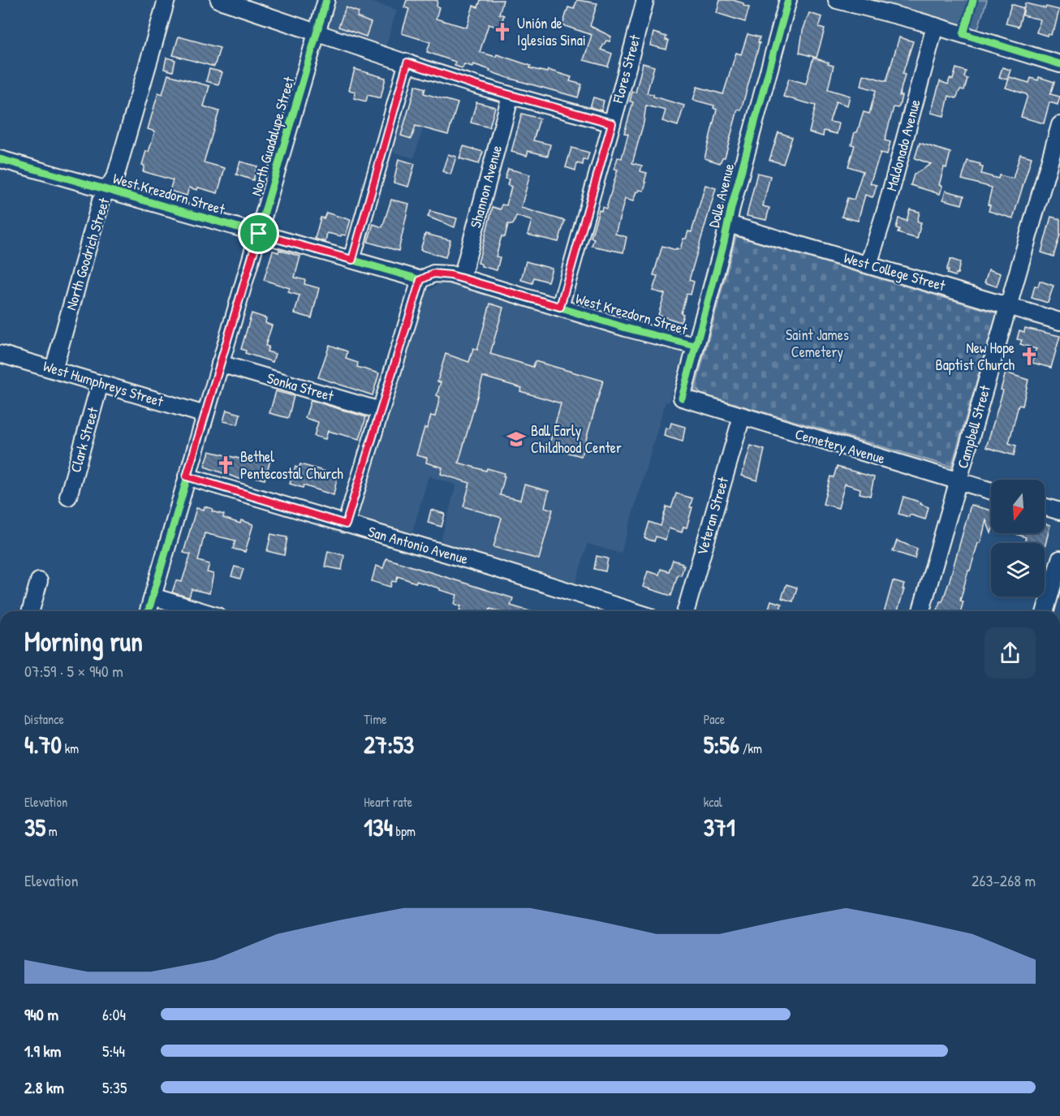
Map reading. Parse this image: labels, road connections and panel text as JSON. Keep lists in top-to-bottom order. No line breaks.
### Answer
{"streets":{"street":["Flores Street","North Guadalupe Street","Maldonado Avenue","Shannon Avenue","West Krezdorn Street","Dolle Avenue","North Goodrich Street","West College Street","West Humphreys Street","Sonka Street","Campbell Street","Clark Street","Cemetery Avenue","Veteran Street","San Antonio Avenue"]},"crossings":[["Flores Street","West Krezdorn Street"],["North Guadalupe Street","West Krezdorn Street"],["North Guadalupe Street","West Humphreys Street"],["North Guadalupe Street","Sonka Street"],["North Guadalupe Street","San Antonio Avenue"],["Maldonado Avenue","West College Street"],["Shannon Avenue","West Krezdorn Street"],["West Krezdorn Street","Dolle Avenue"],["West Krezdorn Street","North Goodrich Street"],["Dolle Avenue","West College Street"],["Dolle Avenue","Cemetery Avenue"],["North Goodrich Street","West Humphreys Street"],["West College Street","Campbell Street"],["West Humphreys Street","Clark Street"],["Campbell Street","Cemetery Avenue"],["Cemetery Avenue","Veteran Street"]],"parks":["Saint James Cemetery"],"places":{"church":["Unión de Iglesias Sinai","New Hope Baptist Church","Bethel Pentecostal Church"],"school or university":["Ball Early Childhood Center"]},"north":"bottom","page":{"heading":["Morning run","07:59 · 5 × 940 m"],"stats":[["Distance","4.70 km"],["Time","27:53"],["Pace","5:56 /km"],["Elevation","35 m"],["Heart rate","134 bpm"],["kcal","371"]],"chart":["Elevation","263–268 m"],"list":[{"name":"940 m","note":"6:04"},{"name":"1.9 km","note":"5:44"},{"name":"2.8 km","note":"5:35"}]}}
